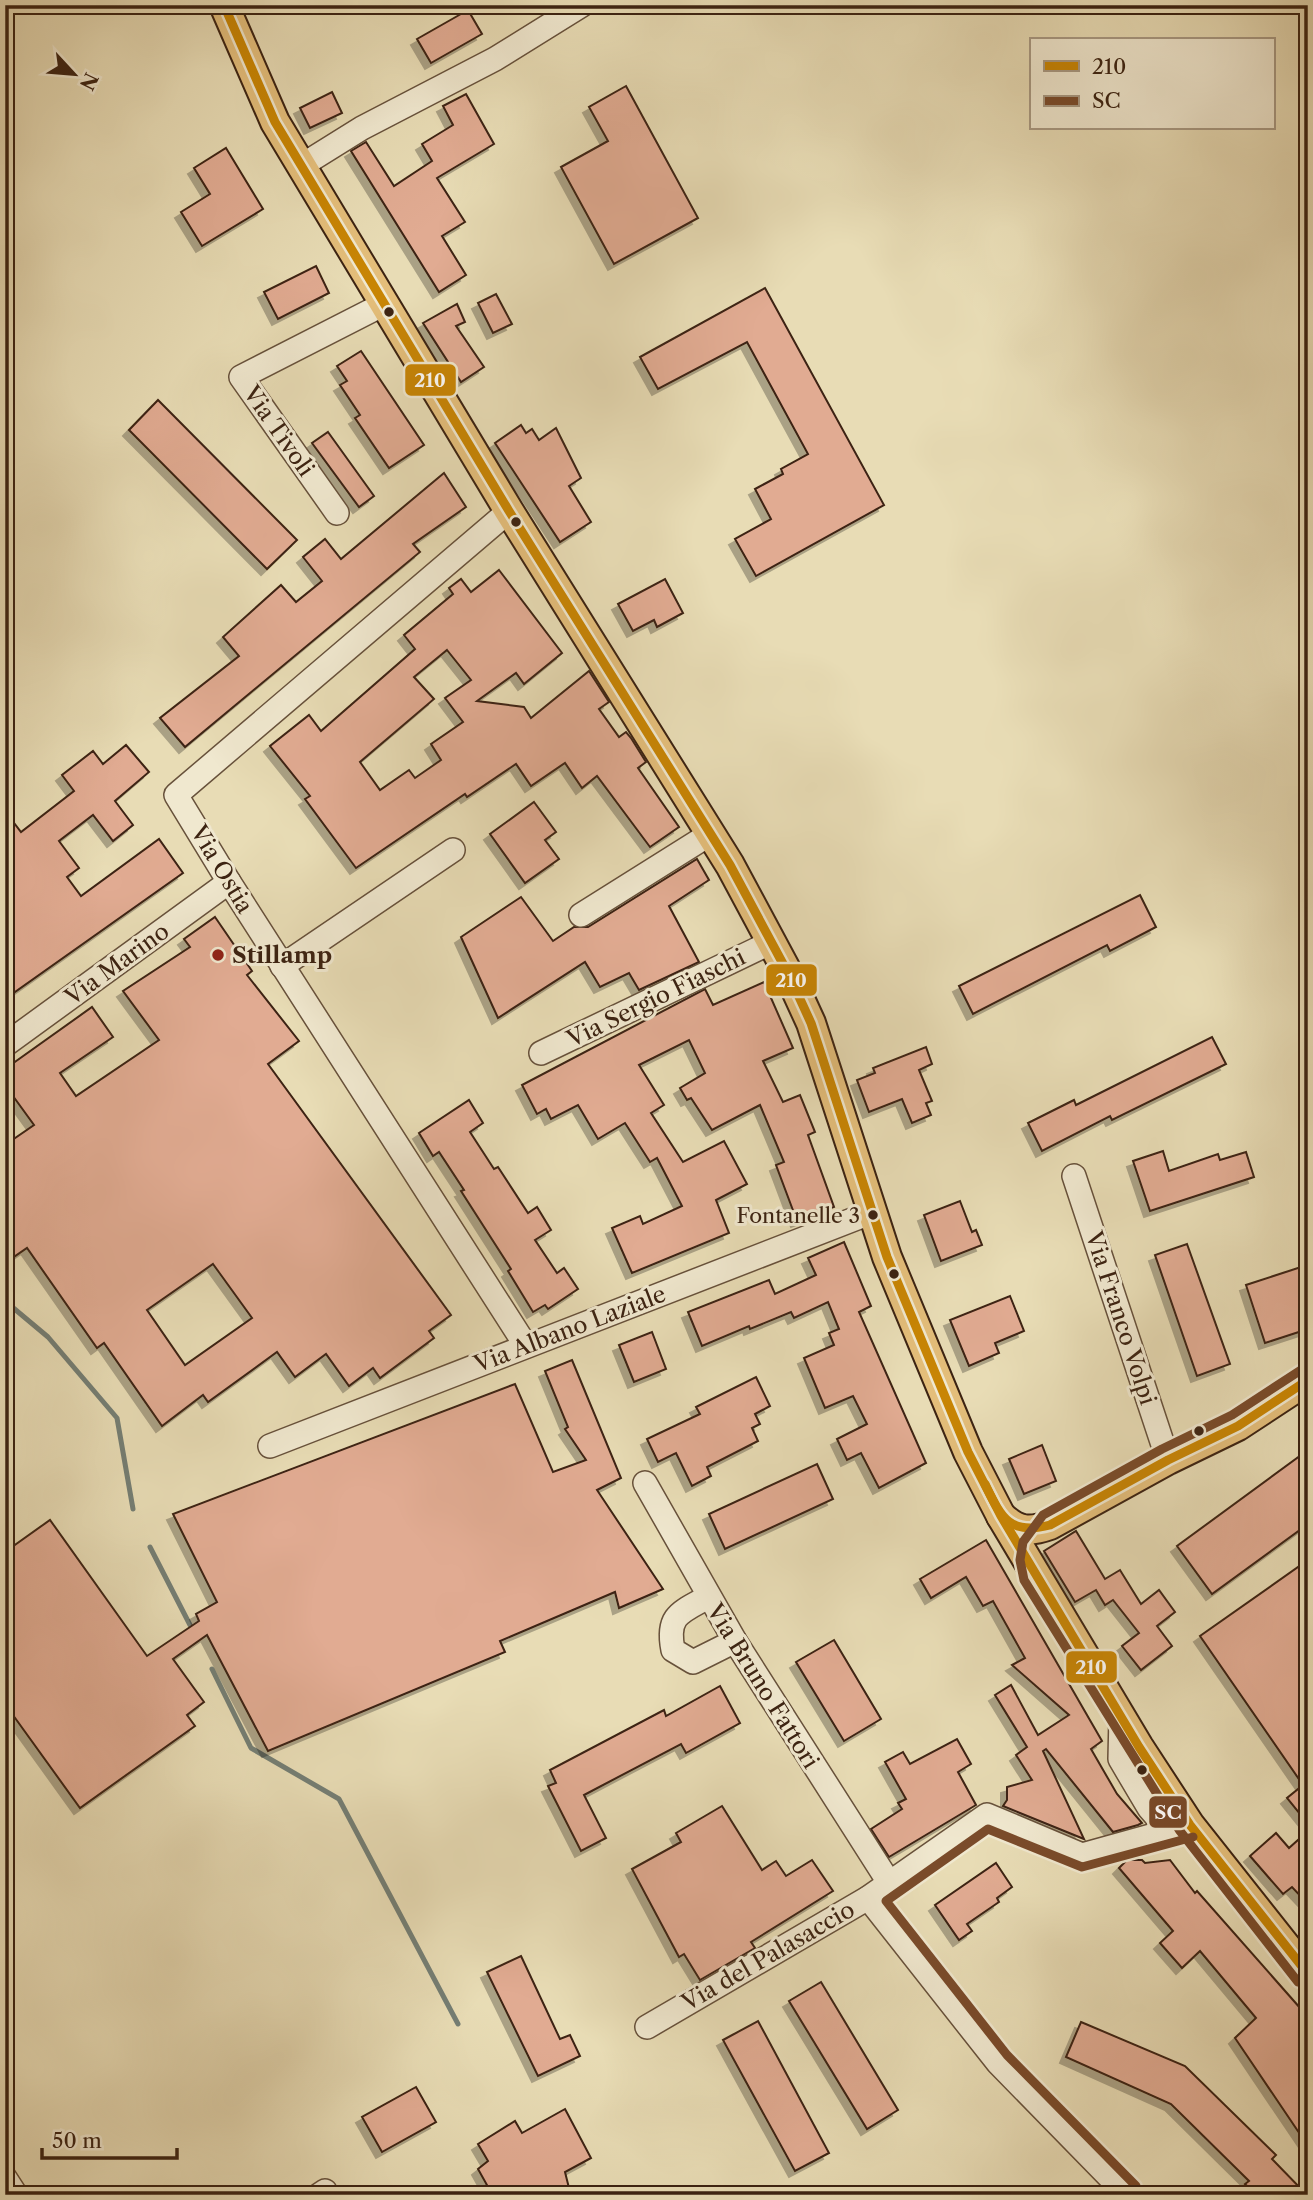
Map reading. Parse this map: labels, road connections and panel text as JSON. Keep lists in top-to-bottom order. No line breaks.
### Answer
{"streets":{"street":["Via Tivoli","Via Ostia","Via Marino","Via Sergio Fiaschi","Via Franco Volpi","Via Albano Laziale","Via Bruno Fattori","Via del Palasaccio"]},"crossings":[["Via Ostia","Via Marino"],["Via Ostia","Via Albano Laziale"],["Via Bruno Fattori","Via del Palasaccio"]],"places":["Stillamp","Fontanelle 3"],"lines":["transit line 210","transit line SC"],"legend":["210","SC"],"scale_bar":"50 m","north":"bottom right"}
